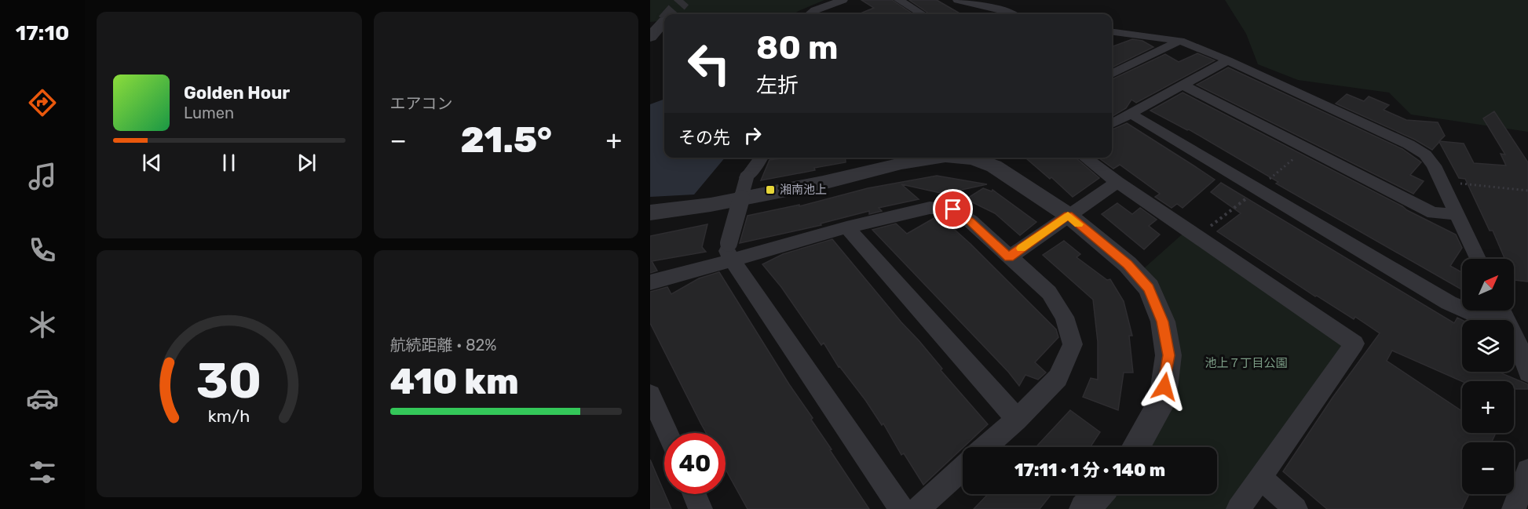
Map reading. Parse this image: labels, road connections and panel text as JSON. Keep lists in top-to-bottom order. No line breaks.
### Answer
{"parks":["池上７丁目公園"],"places":{"transit":["湘南池上"]},"north":"top right","page":{"tabs":"17:10","tile":["エアコン",["航続距離 · 82%","410 km"]],"turn":["80 m","左折"],"song":["Golden Hour","Lumen"],"then":"その先","heat":["−","21.5°","+"],"map_buttons":["+","−"],"limit":"40","trip":"17:11 · 1 分 · 140 m","gauge":["30","km/h"]}}
